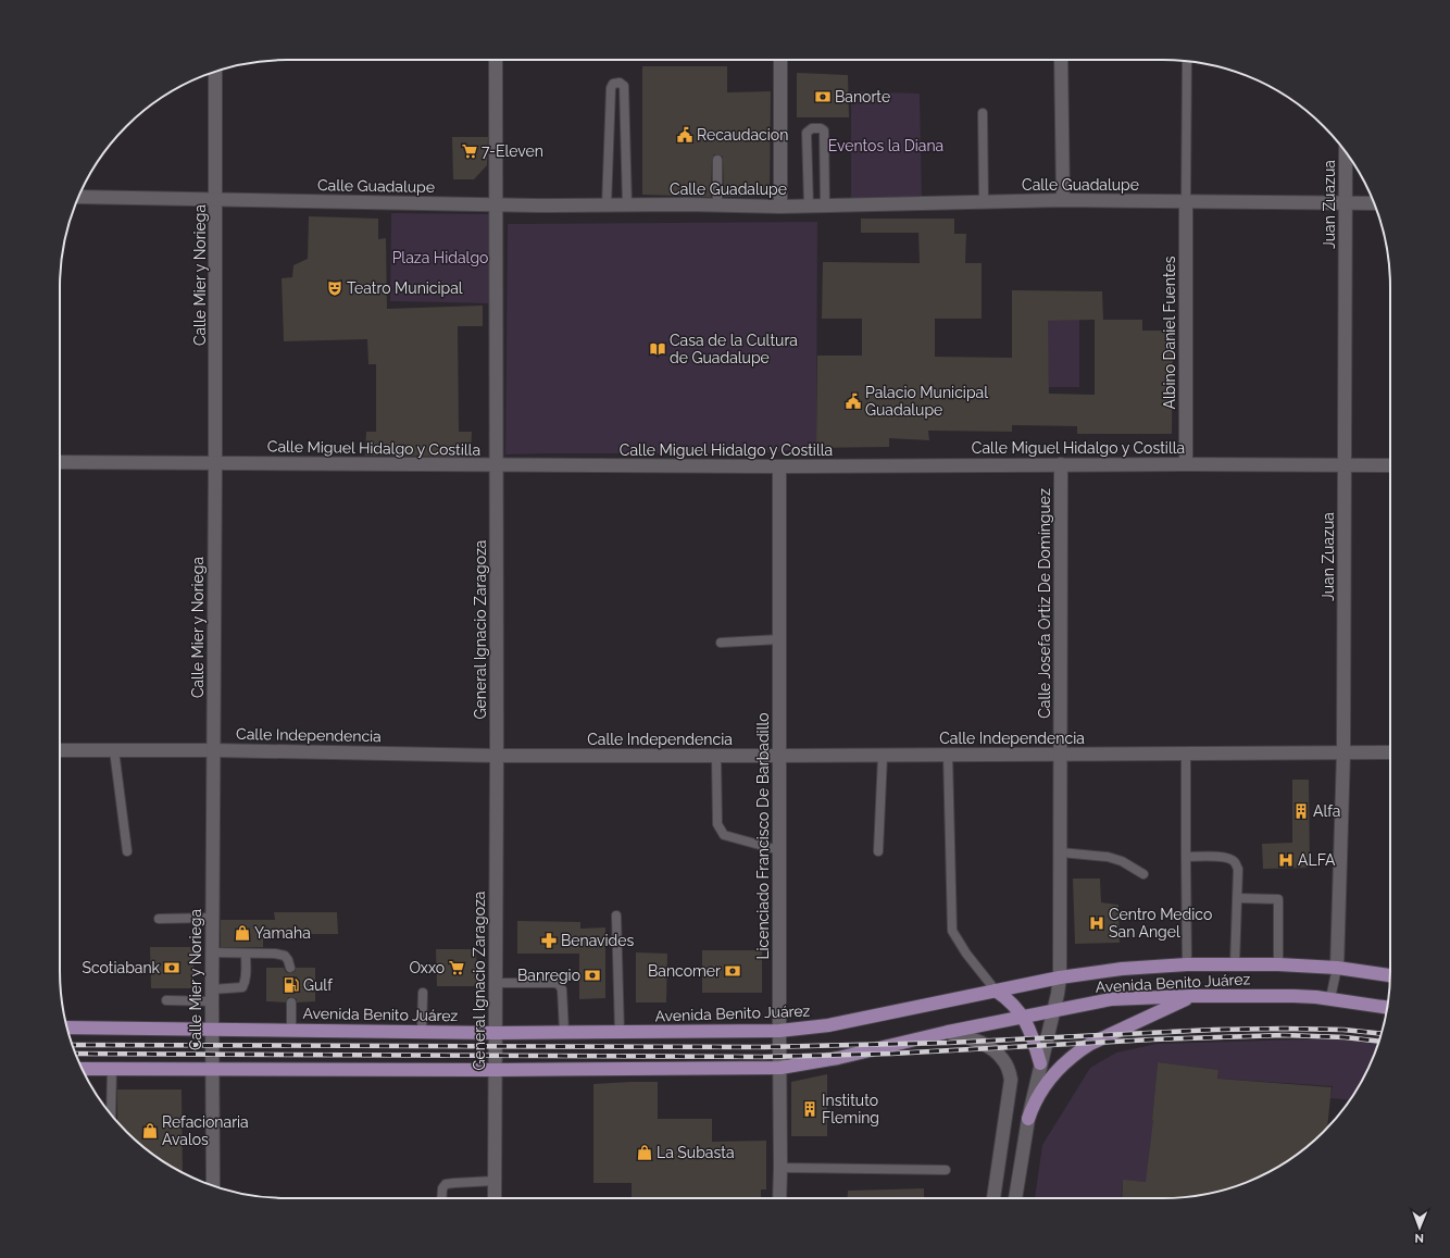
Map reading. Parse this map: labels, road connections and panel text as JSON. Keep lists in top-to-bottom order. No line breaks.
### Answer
{"streets":{"main road":["Avenida Benito Juárez"],"street":["Calle Guadalupe","Juan Zuazua","Calle Mier y Noriega","Albino Daniel Fuentes","Calle Miguel Hidalgo y Costilla","Calle Josefa Ortiz De Domínguez","General Ignacio Zaragoza","Calle Independencia","Licenciado Francisco De Barbadillo"]},"crossings":[["Calle Guadalupe","Juan Zuazua"],["Calle Guadalupe","Calle Mier y Noriega"],["Calle Guadalupe","Albino Daniel Fuentes"],["Calle Guadalupe","General Ignacio Zaragoza"],["Juan Zuazua","Calle Miguel Hidalgo y Costilla"],["Juan Zuazua","Calle Independencia"],["Juan Zuazua","Avenida Benito Juárez"],["Calle Mier y Noriega","Calle Miguel Hidalgo y Costilla"],["Calle Mier y Noriega","Calle Independencia"],["Calle Mier y Noriega","Avenida Benito Juárez"],["Albino Daniel Fuentes","Calle Miguel Hidalgo y Costilla"],["Calle Miguel Hidalgo y Costilla","Calle Josefa Ortiz De Domínguez"],["Calle Miguel Hidalgo y Costilla","General Ignacio Zaragoza"],["Calle Miguel Hidalgo y Costilla","Licenciado Francisco De Barbadillo"],["Calle Josefa Ortiz De Domínguez","Calle Independencia"],["Calle Josefa Ortiz De Domínguez","Avenida Benito Juárez"],["General Ignacio Zaragoza","Calle Independencia"],["General Ignacio Zaragoza","Avenida Benito Juárez"],["Calle Independencia","Licenciado Francisco De Barbadillo"],["Licenciado Francisco De Barbadillo","Avenida Benito Juárez"]],"parks":["Eventos la Diana","Plaza Hidalgo"],"places":{"bank":["Banorte","Scotiabank","Bancomer","Banregio"],"public building":["Recaudacion","Palacio Municipal Guadalupe"],"supermarket":["7-Eleven","Oxxo"],"theatre":["Teatro Municipal"],"library":["Casa de la Cultura de Guadalupe"],"building":["Alfa","Instituto Fleming"],"hospital":["ALFA","Centro Medico San Angel"],"shop":["Yamaha","Refacionaria Avalos","La Subasta"],"pharmacy":["Benavides"],"fuel station":["Gulf"]},"north":"bottom"}
